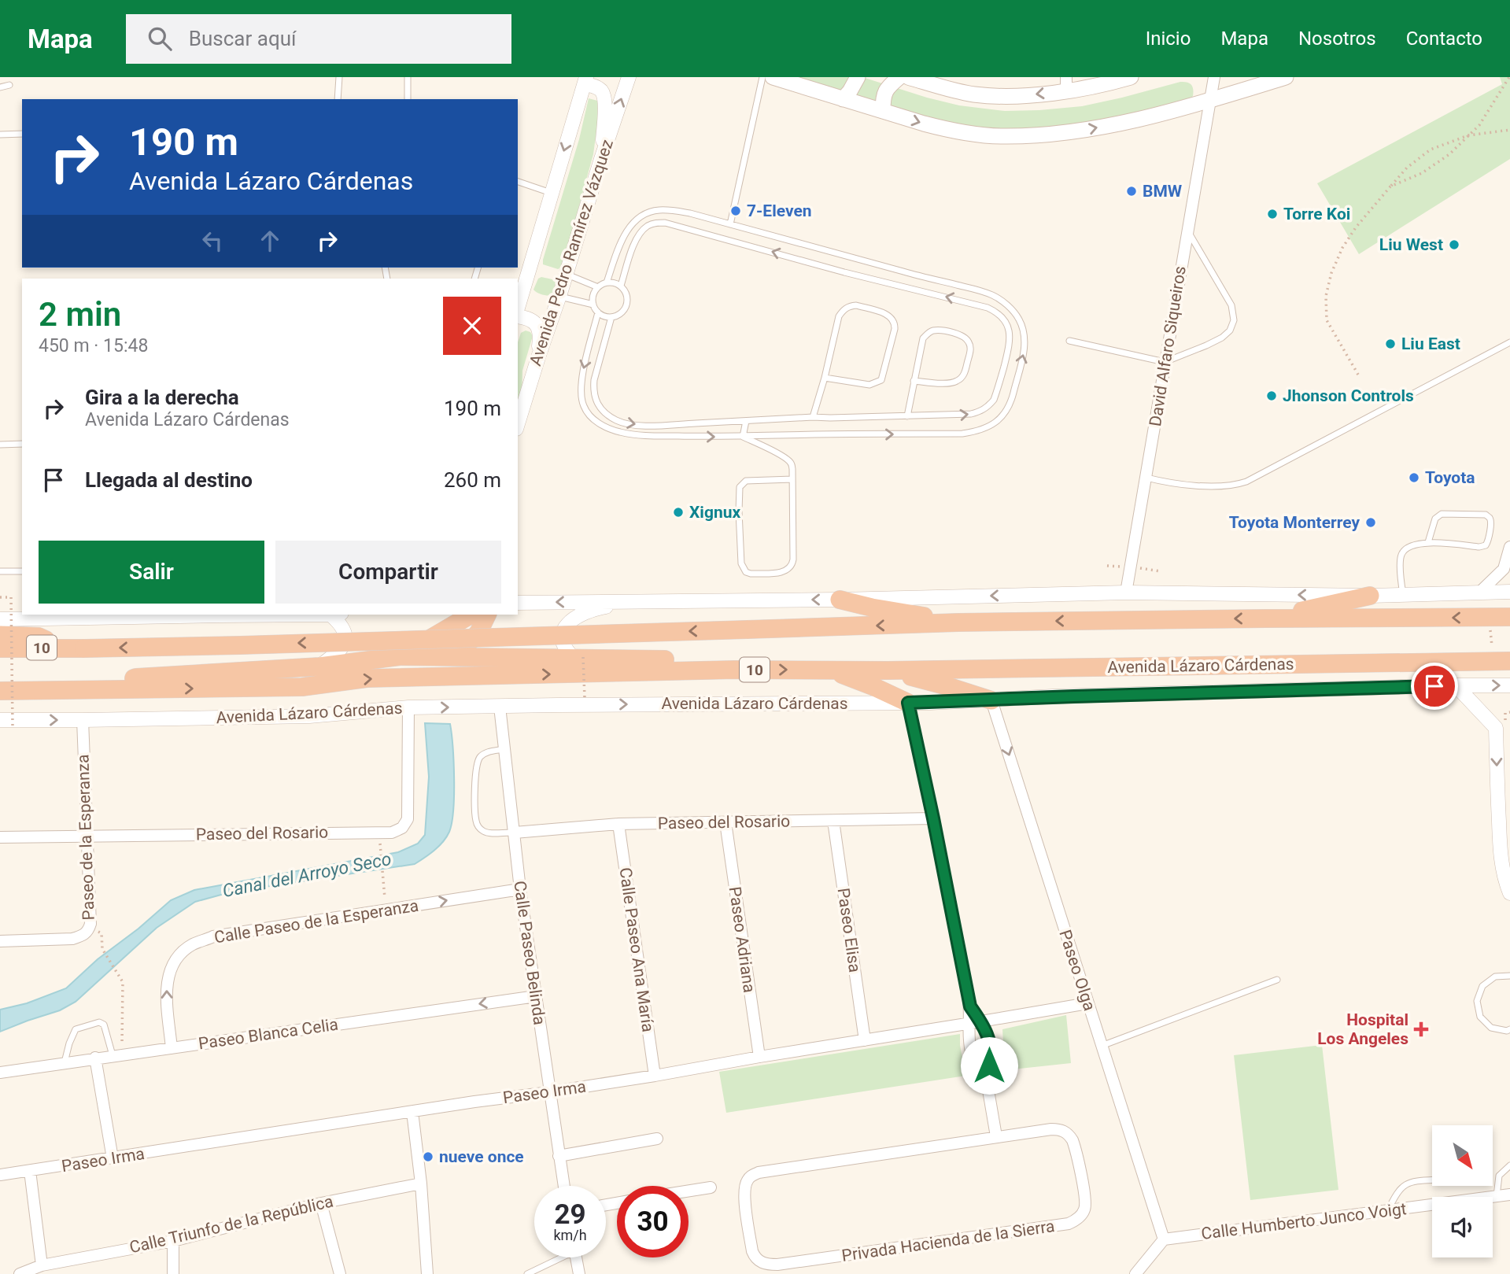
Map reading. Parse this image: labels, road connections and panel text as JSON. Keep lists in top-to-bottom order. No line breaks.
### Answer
{"streets":{"highway":["10","Avenida Lázaro Cárdenas"],"street":["Avenida Pedro Ramírez Vázquez","David Alfaro Siqueiros","Paseo del Rosario","Paseo de la Esperanza","Calle Paseo de la Esperanza","Paseo Elisa","Paseo Adriana","Calle Paseo Ana María","Calle Paseo Belinda","Paseo Olga","Paseo Blanca Celia","Paseo Irma","Calle Humberto Junco Voigt","Calle Triunfo de la República","Privada Hacienda de la Sierra"]},"crossings":[["Avenida Lázaro Cárdenas","Paseo del Rosario"],["Avenida Lázaro Cárdenas","Paseo de la Esperanza"],["Avenida Lázaro Cárdenas","Calle Paseo Belinda"],["Avenida Lázaro Cárdenas","Paseo Olga"],["Paseo del Rosario","Paseo de la Esperanza"],["Paseo del Rosario","Paseo Elisa"],["Paseo del Rosario","Paseo Adriana"],["Paseo del Rosario","Calle Paseo Ana María"],["Paseo del Rosario","Calle Paseo Belinda"],["Calle Paseo de la Esperanza","Calle Paseo Belinda"],["Calle Paseo de la Esperanza","Paseo Blanca Celia"],["Paseo Elisa","Paseo Irma"],["Paseo Adriana","Paseo Irma"],["Calle Paseo Ana María","Paseo Irma"],["Calle Paseo Belinda","Paseo Blanca Celia"],["Calle Paseo Belinda","Paseo Irma"],["Paseo Olga","Paseo Irma"],["Paseo Olga","Calle Humberto Junco Voigt"]],"one_way":["Calle Paseo de la Esperanza","Paseo Blanca Celia"],"water":["Canal del Arroyo Seco"],"places":{"other":["BMW","7-Eleven","Torre Koi","Liu West","Liu East","Jhonson Controls","Toyota","Xignux","Toyota Monterrey","nueve once"],"health":["Hospital Los Angeles"]},"north":"bottom right","page":{"header":"Mapa","search":"Buscar aquí","nav":["Inicio","Mapa","Nosotros","Contacto"],"turn":["190 m","Avenida Lázaro Cárdenas"],"heading":["2 min","450 m · 15:48"],"list":[{"name":"Gira a la derecha","note":"Avenida Lázaro Cárdenas","value":"190 m"},{"name":"Llegada al destino","value":"260 m"}],"buttons":["Salir","Compartir"],"speed":"29 km/h","limit":"30"}}
